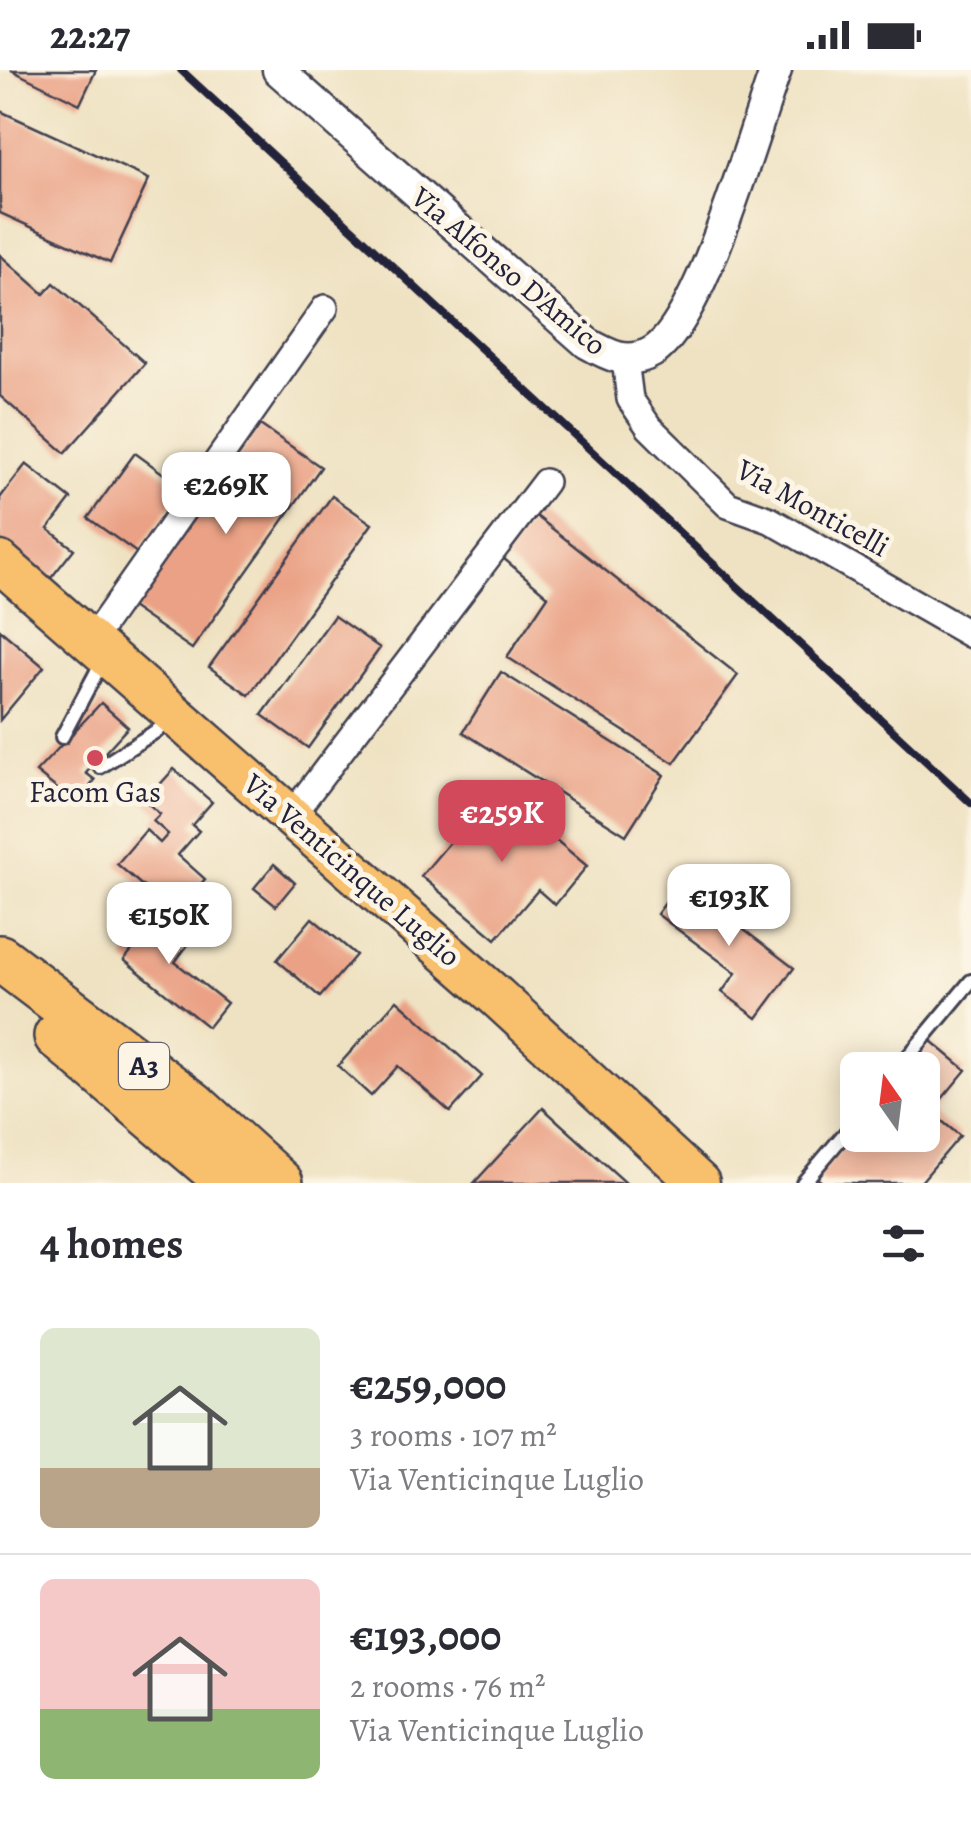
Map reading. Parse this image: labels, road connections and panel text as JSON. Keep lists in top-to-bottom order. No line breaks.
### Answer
{"streets":{"highway":["A3"],"main road":["Via Venticinque Luglio"],"street":["Via Alfonso D'Amico","Via Monticelli"]},"crossings":[["Via Alfonso D'Amico","Via Monticelli"]],"places":["Facom Gas"],"north":"top","page":{"status":"22:27","price":["€269K","€259K","€193K","€150K"],"heading":"4 homes","list":[{"name":"€259,000","note":"3 rooms · 107 m² · Via Venticinque Luglio"},{"name":"€193,000","note":"2 rooms · 76 m² · Via Venticinque Luglio"}]}}
